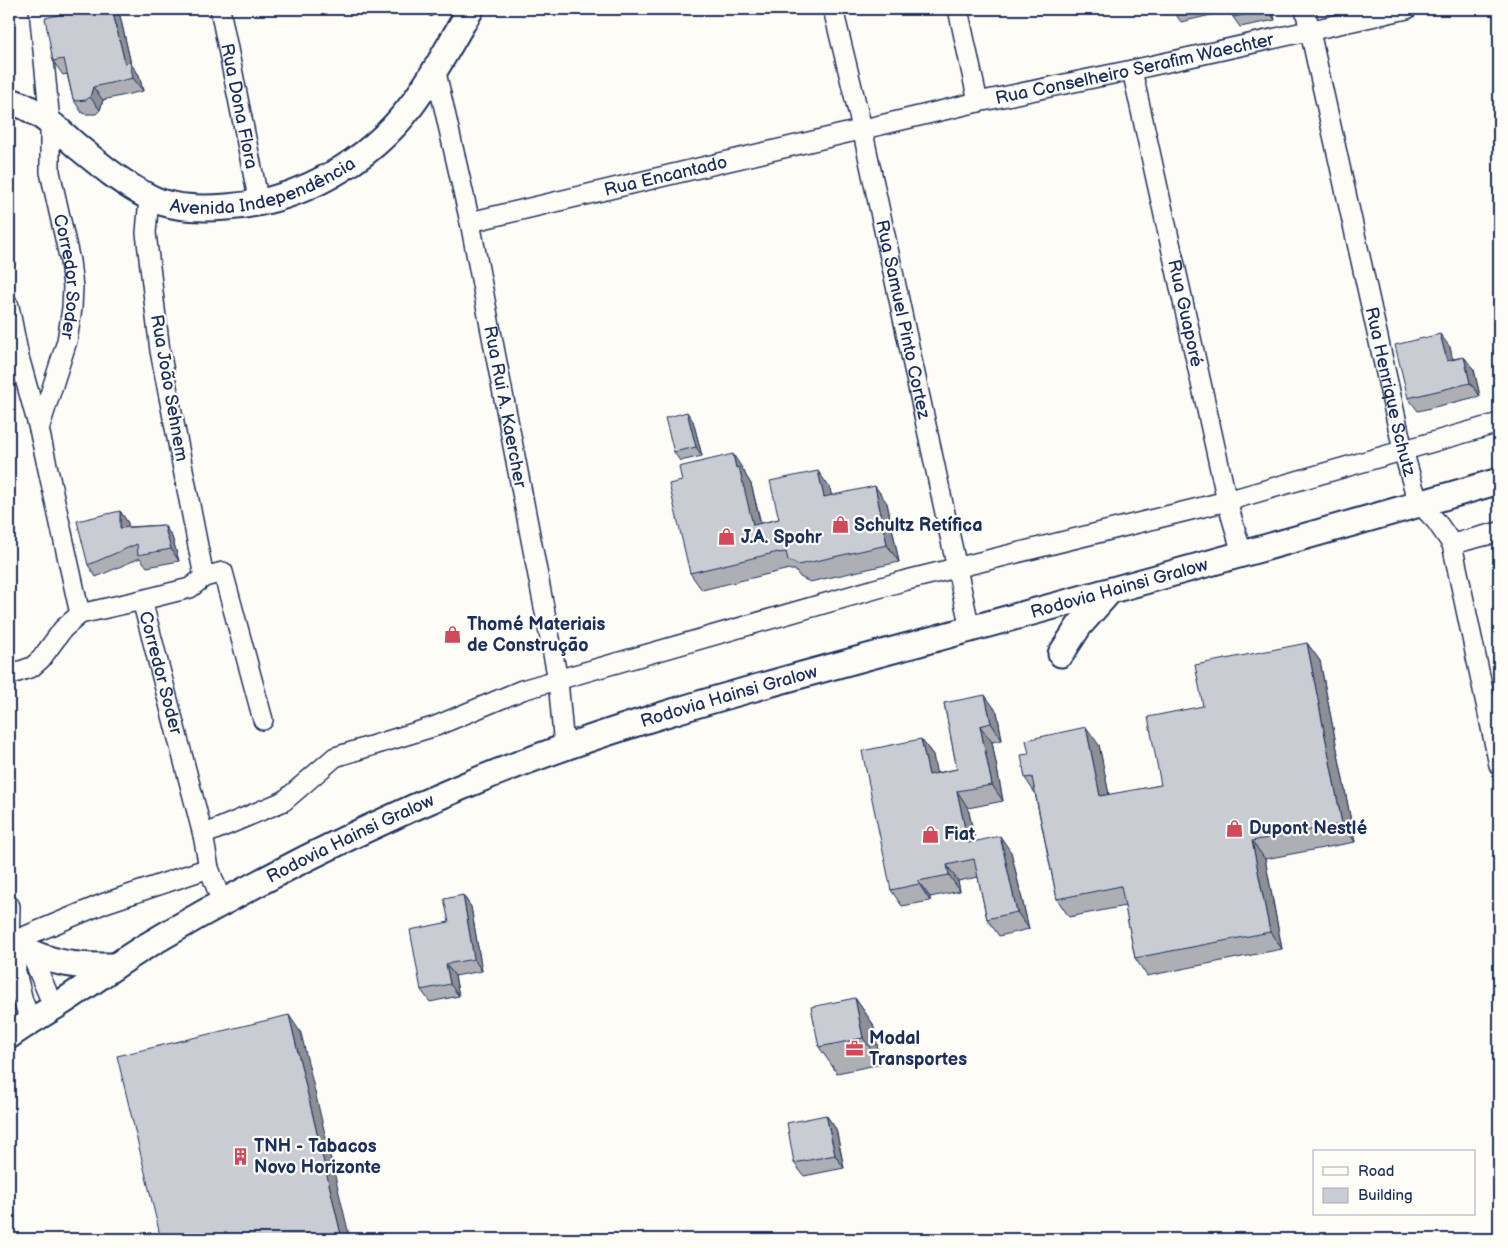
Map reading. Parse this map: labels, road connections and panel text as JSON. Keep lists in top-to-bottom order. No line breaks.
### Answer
{"streets":{"main road":["Avenida Independência","Rodovia Hainsi Gralow"],"street":["Rua Conselheiro Serafim Waechter","Rua Dona Flora","Rua Encantado","Corredor Soder","Rua Guaporé","Rua Samuel Pinto Cortez","Rua João Sehnem","Rua Henrique Schutz","Rua Rui A. Kaercher"]},"crossings":[["Rua Conselheiro Serafim Waechter","Rua Encantado"],["Rua Conselheiro Serafim Waechter","Rua Guaporé"],["Rua Conselheiro Serafim Waechter","Rua Samuel Pinto Cortez"],["Rua Conselheiro Serafim Waechter","Rua Henrique Schutz"],["Rua Dona Flora","Avenida Independência"],["Rua Encantado","Rua Samuel Pinto Cortez"],["Rua Encantado","Rua Rui A. Kaercher"],["Avenida Independência","Corredor Soder"],["Avenida Independência","Rua João Sehnem"],["Avenida Independência","Rua Rui A. Kaercher"],["Corredor Soder","Rodovia Hainsi Gralow"],["Rua Guaporé","Rodovia Hainsi Gralow"],["Rua Samuel Pinto Cortez","Rodovia Hainsi Gralow"],["Rua Henrique Schutz","Rodovia Hainsi Gralow"],["Rua Rui A. Kaercher","Rodovia Hainsi Gralow"]],"places":{"shop":["Schultz Retífica","J.A. Spohr","Thomé Materiais de Construção","Dupont Nestlé","Fiat"],"office":["Modal Transportes"],"building":["TNH - Tabacos Novo Horizonte"]},"legend":["Road","Building"]}
